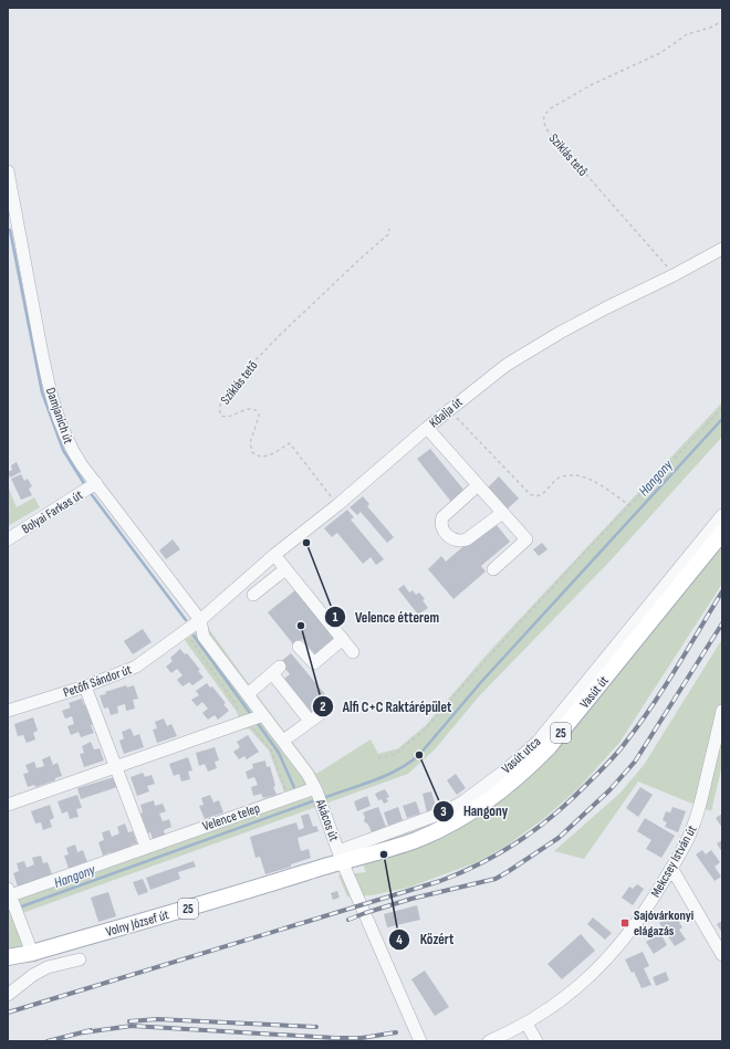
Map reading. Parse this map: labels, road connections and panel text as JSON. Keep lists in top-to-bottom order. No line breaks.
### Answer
{"streets":{"main road":["Vasút út","25","Volny József út"],"street":["Kőalja út","Damjanich út","Bolyai Farkas út","Petőfi Sándor út","Vasút utca","Velence telep","Akácos út","Mekcsey István út"],"path":["Sziklás tető"]},"crossings":[["Sziklás tető","Kőalja út"],["Kőalja út","Damjanich út"],["Kőalja út","Petőfi Sándor út"],["Kőalja út","Akácos út"],["Damjanich út","Bolyai Farkas út"],["Damjanich út","Petőfi Sándor út"],["Damjanich út","Akácos út"],["Petőfi Sándor út","Akácos út"],["Vasút út","Vasút utca"],["Vasút út","Akácos út"],["Vasút út","Volny József út"],["Vasút utca","Akácos út"],["Vasút utca","Volny József út"],["Velence telep","Akácos út"],["Akácos út","Volny József út"]],"water":["Hangony"],"places":{"other":["Velence étterem","Alfi C+C Raktárépület","Hangony","Közért"],"transit":["Sajóvárkonyi elágazás"]}}
